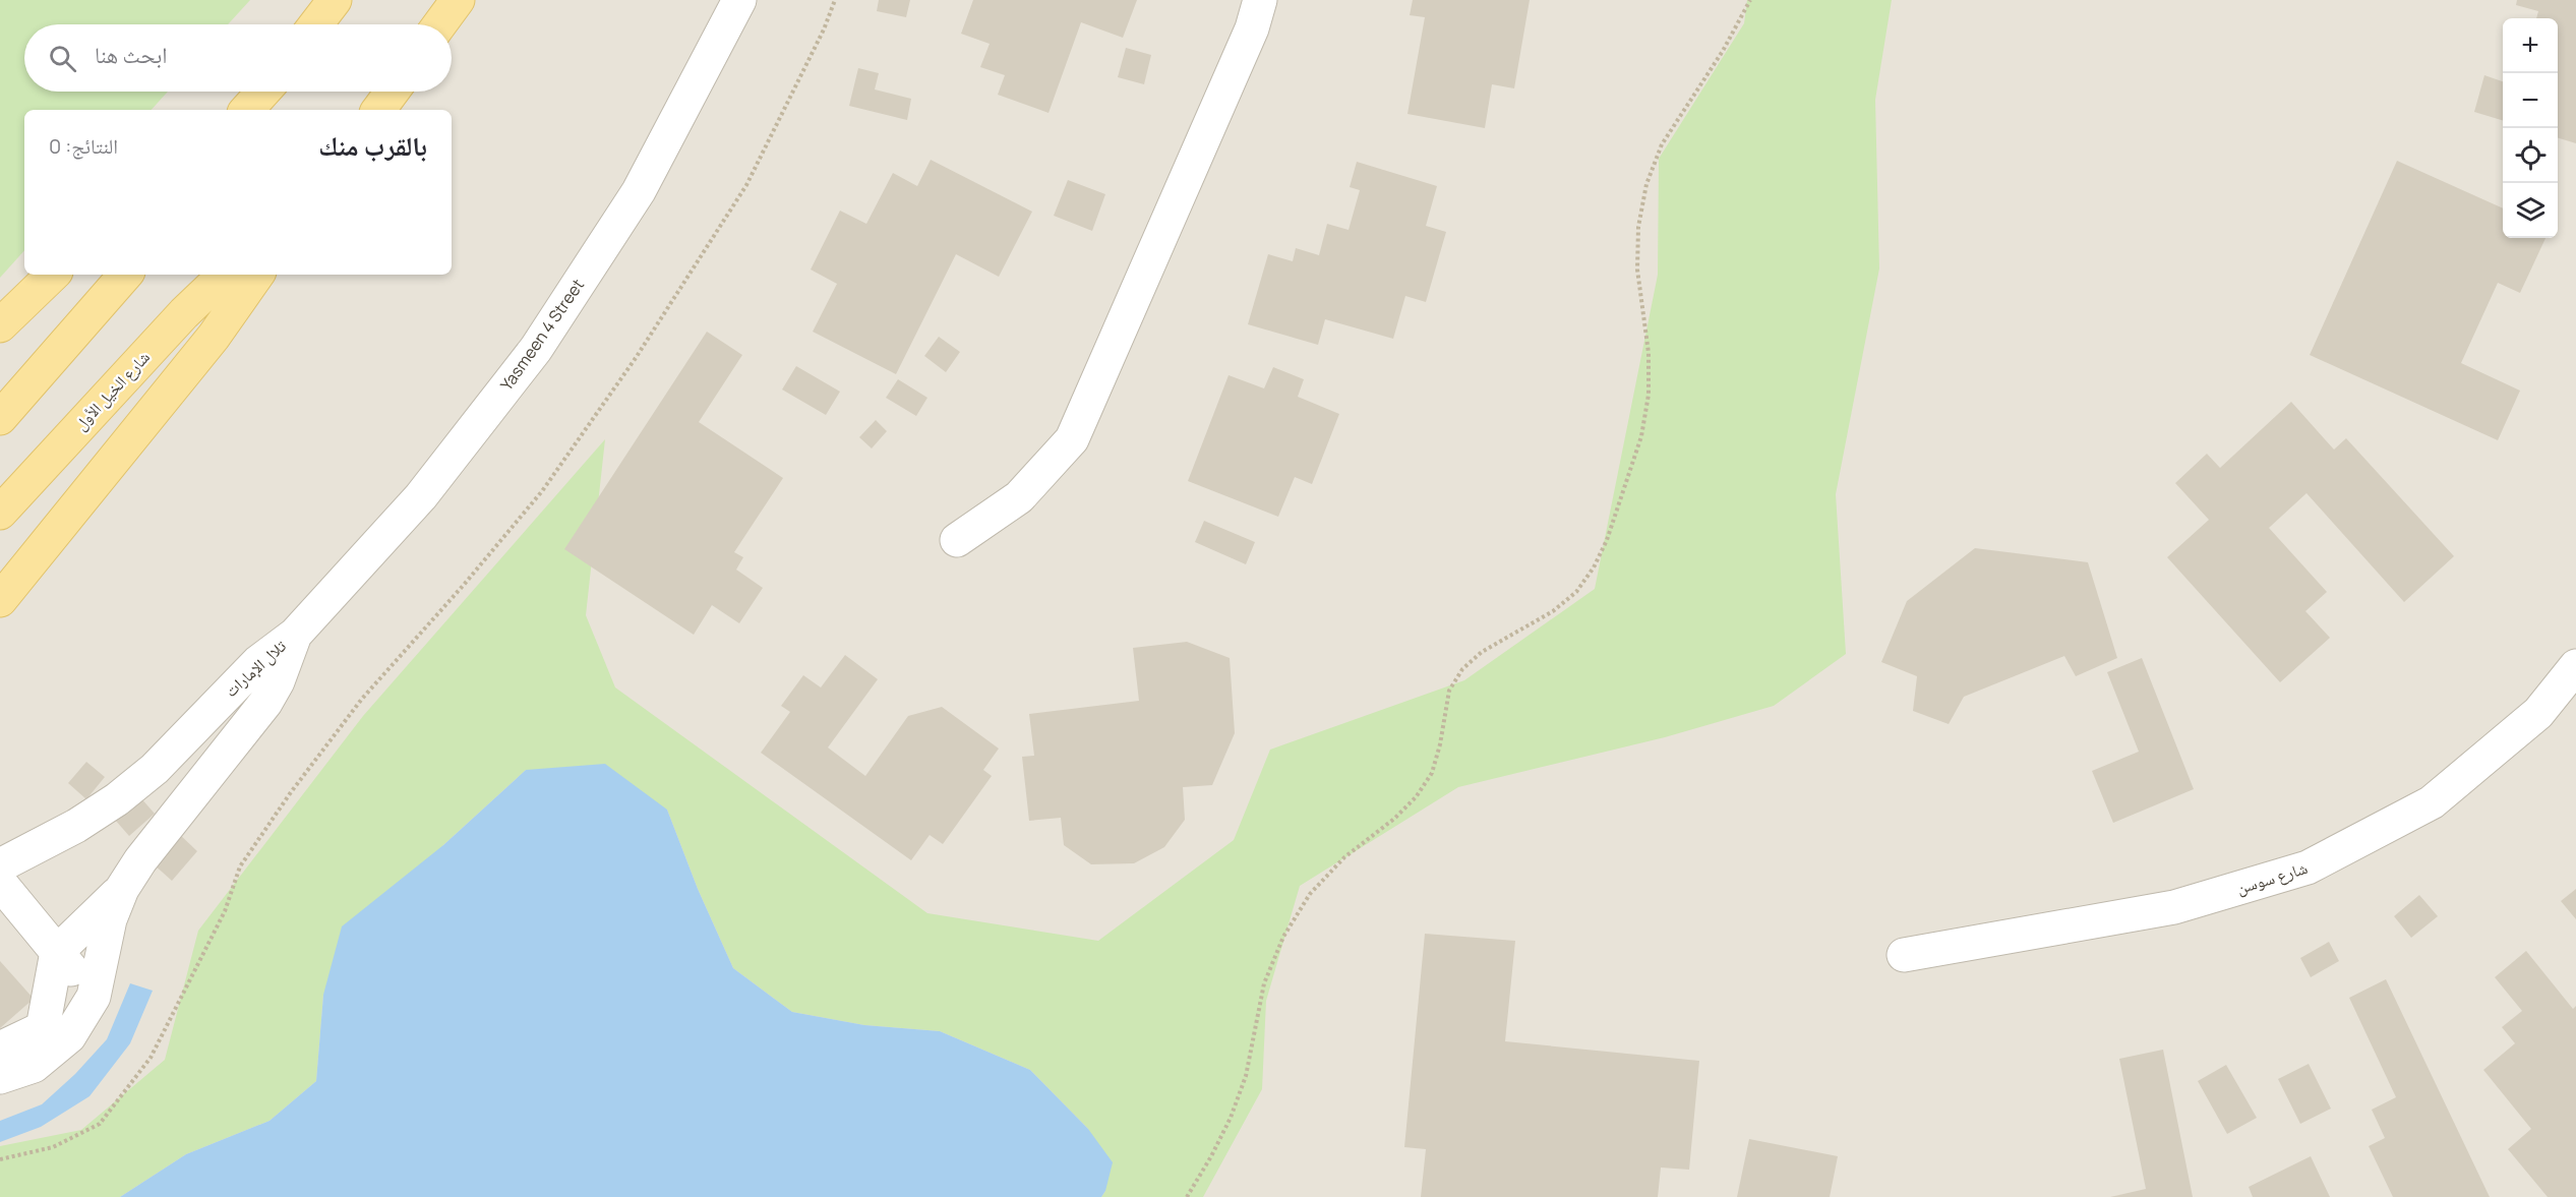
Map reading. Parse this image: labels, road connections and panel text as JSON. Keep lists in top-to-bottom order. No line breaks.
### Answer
{"streets":{"main road":["شارع الخيل الأول"],"street":["Yasmeen 4 Street","تلال الإمارات","شارع سوسن"]},"crossings":[["Yasmeen 4 Street","تلال الإمارات"]],"page":{"map_buttons":["+","−"],"search":"ابحث هنا","heading":["بالقرب منك","النتائج: 0"]}}
